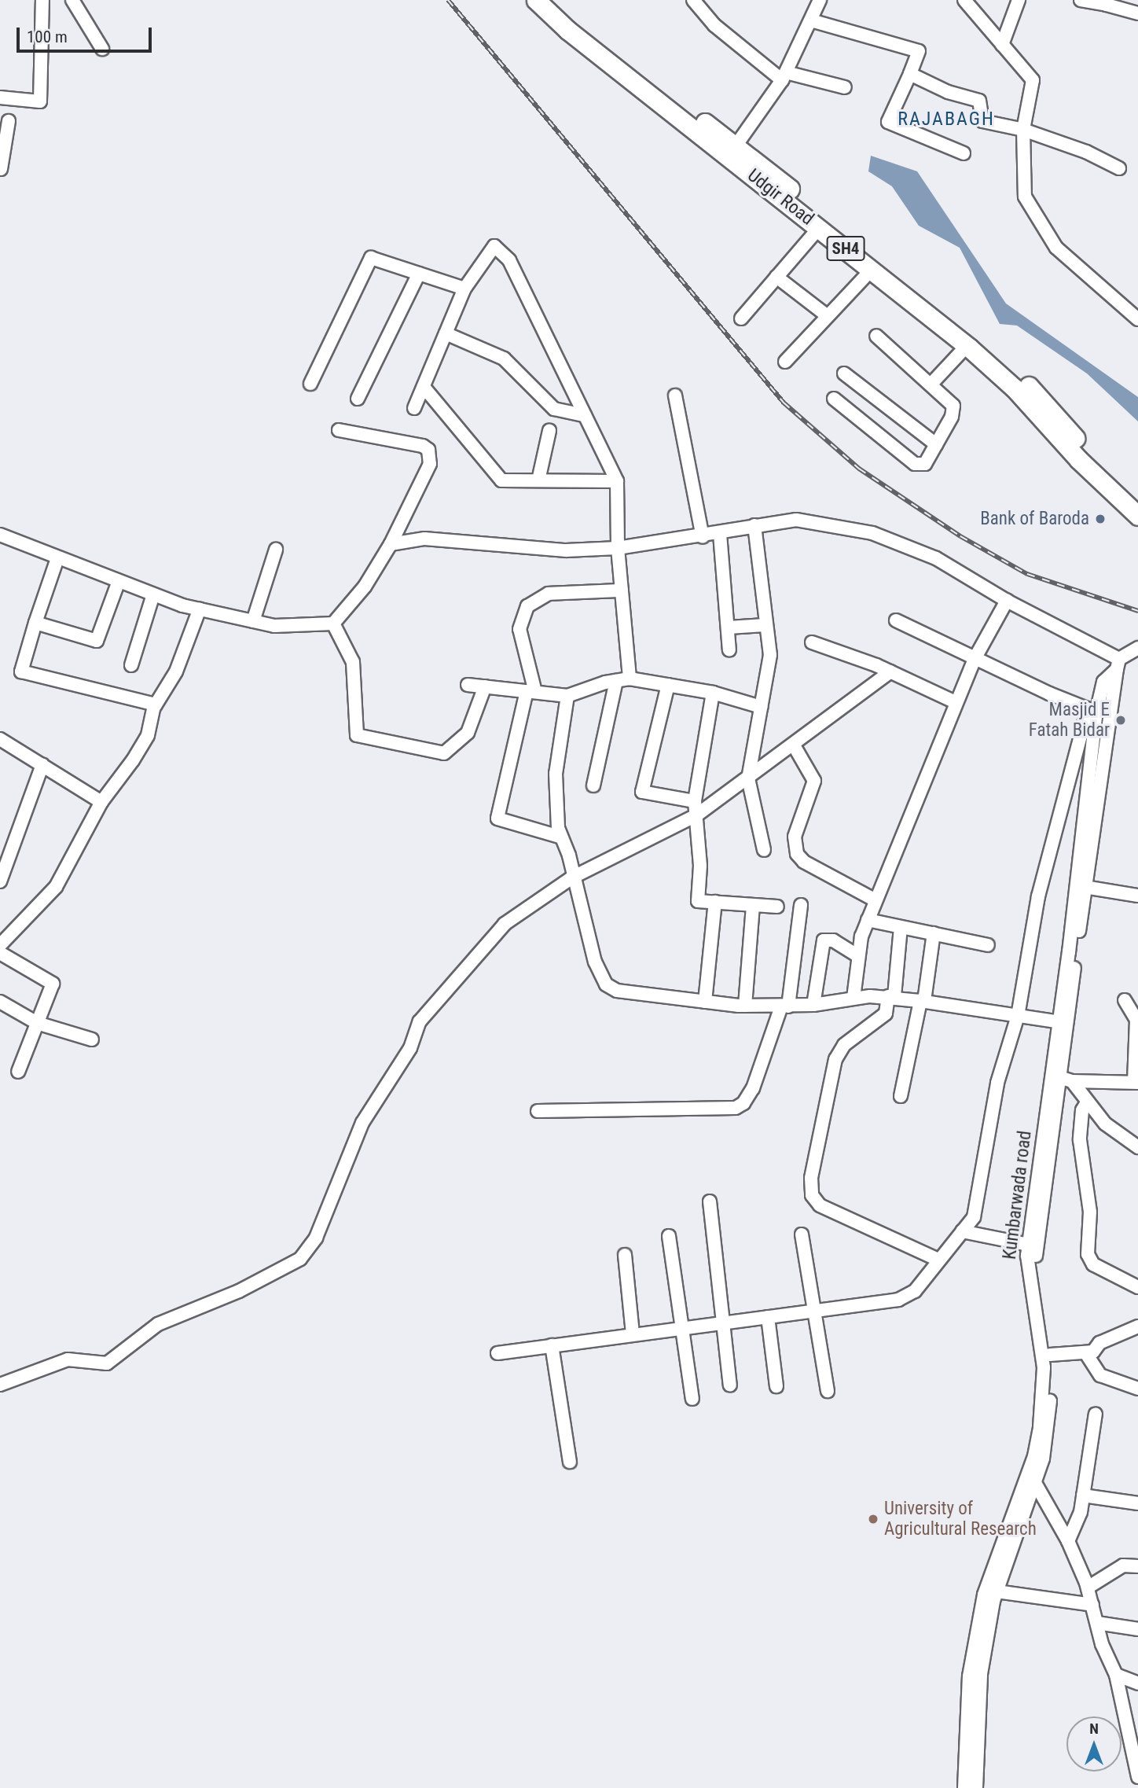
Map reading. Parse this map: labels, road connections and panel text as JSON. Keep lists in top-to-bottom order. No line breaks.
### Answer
{"streets":{"highway":["Udgir Road","SH4"],"street":["Kumbarwada road"]},"districts":["RAJABAGH"],"places":["Bank of Baroda","Masjid E Fatah Bidar","University of Agricultural Research"],"scale_bar":"100 m","north":"top"}
